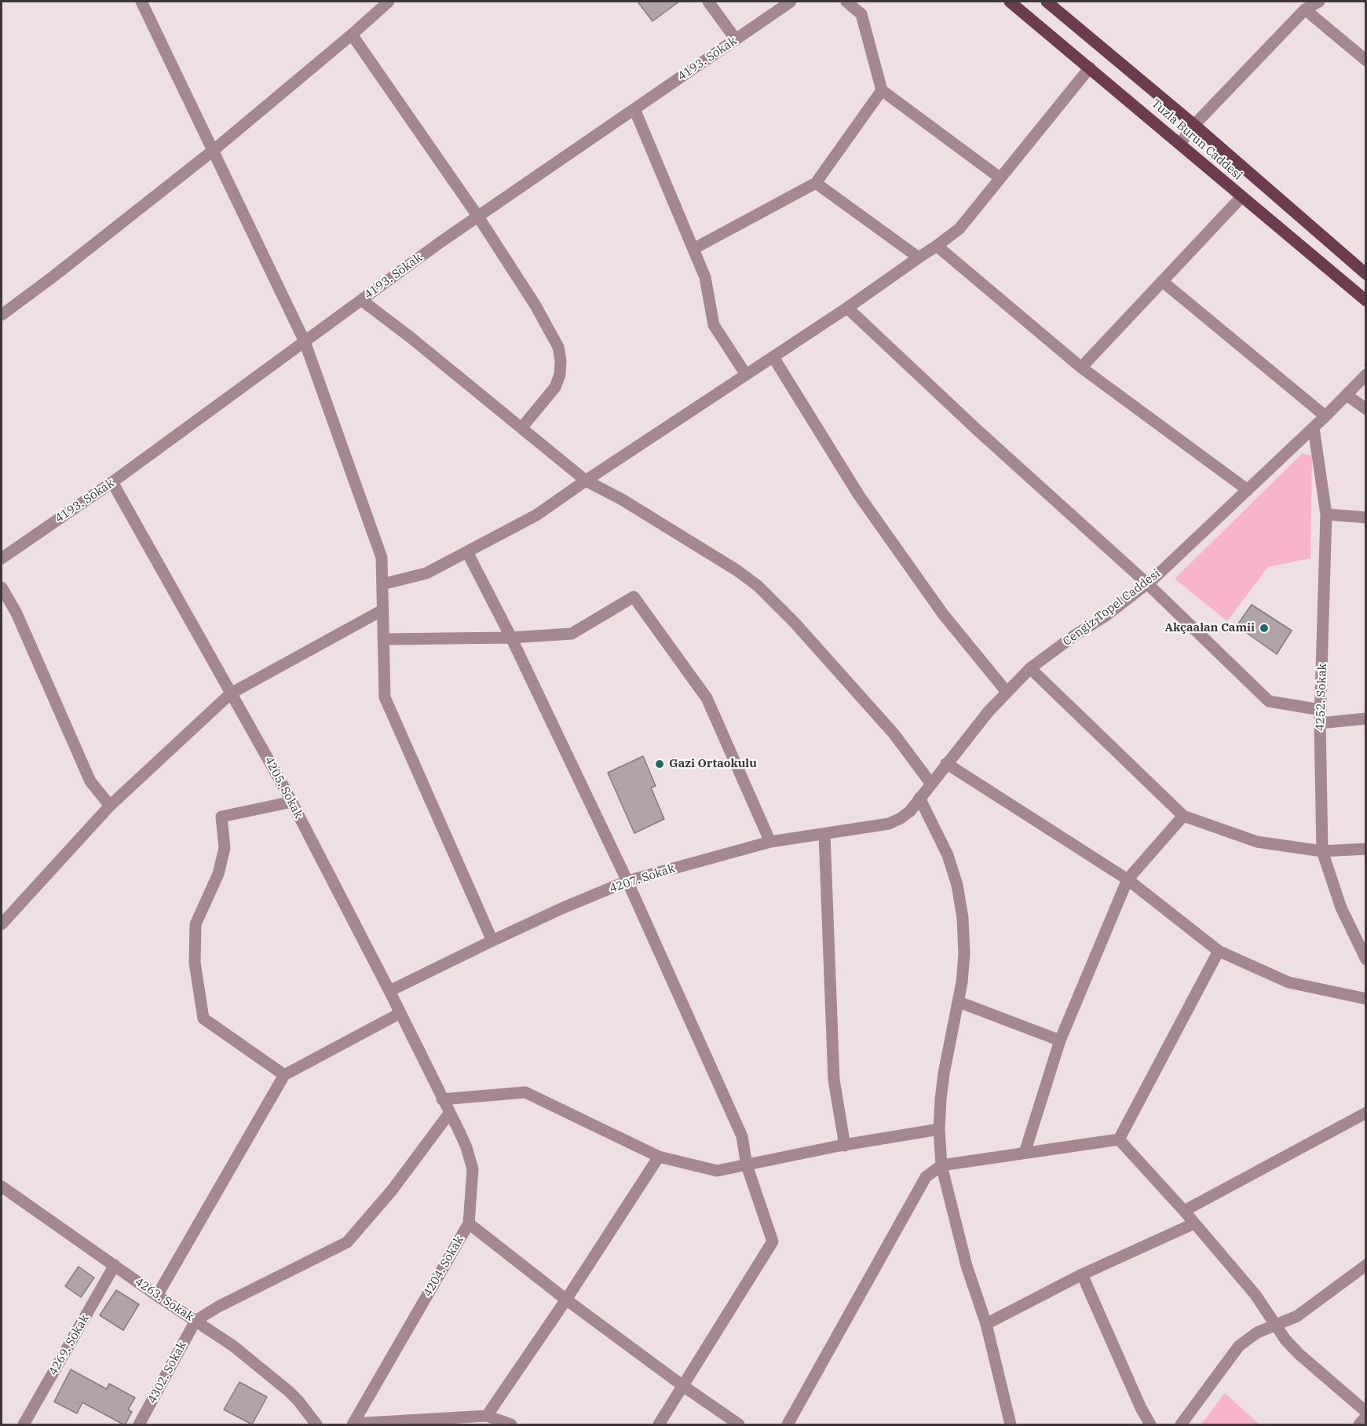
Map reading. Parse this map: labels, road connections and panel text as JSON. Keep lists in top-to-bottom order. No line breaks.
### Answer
{"streets":{"main road":["Tuzla Burun Caddesi"],"street":["4193. Sokak","Cengiz Topel Caddesi","4252. Sokak","4205. Sokak","4207. Sokak","4204. Sokak","4263. Sokak","4269. Sokak","4302. Sokak"]},"crossings":[["4193. Sokak","4205. Sokak"],["Cengiz Topel Caddesi","4252. Sokak"],["Cengiz Topel Caddesi","4207. Sokak"],["4205. Sokak","4207. Sokak"],["4205. Sokak","4204. Sokak"],["4263. Sokak","4269. Sokak"],["4263. Sokak","4302. Sokak"]],"places":["Akçaalan Camii","Gazi Ortaokulu"]}
